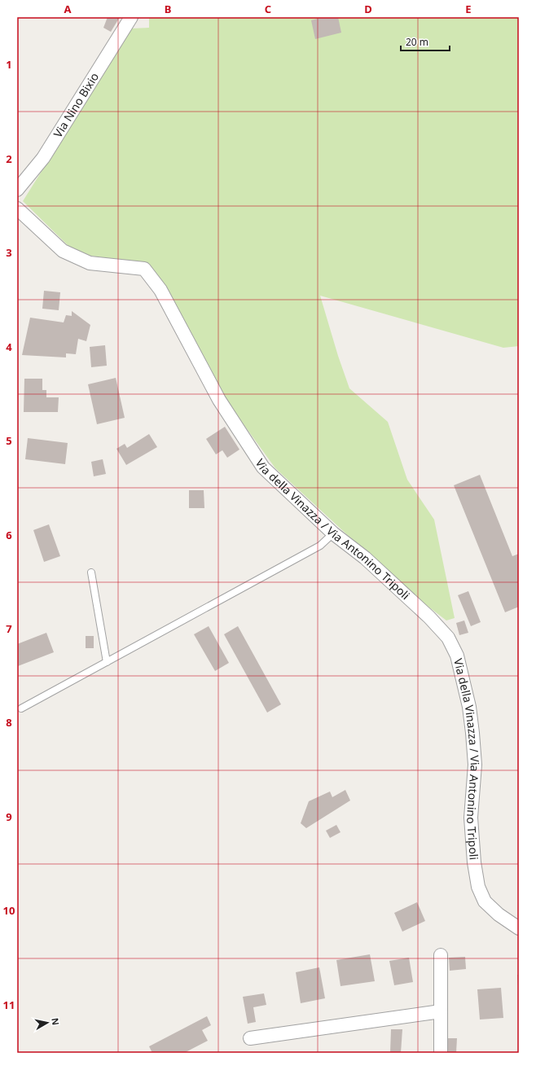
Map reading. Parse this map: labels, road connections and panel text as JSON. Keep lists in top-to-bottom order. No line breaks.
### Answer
{"streets":{"street":["Via Nino Bixio","Via della Vinazza / Via Antonino Tripoli"]},"scale_bar":"20 m","north":"right","grid":{"columns":["A","B","C","D","E"],"rows":["1","2","3","4","5","6","7","8","9","10","11"]}}
